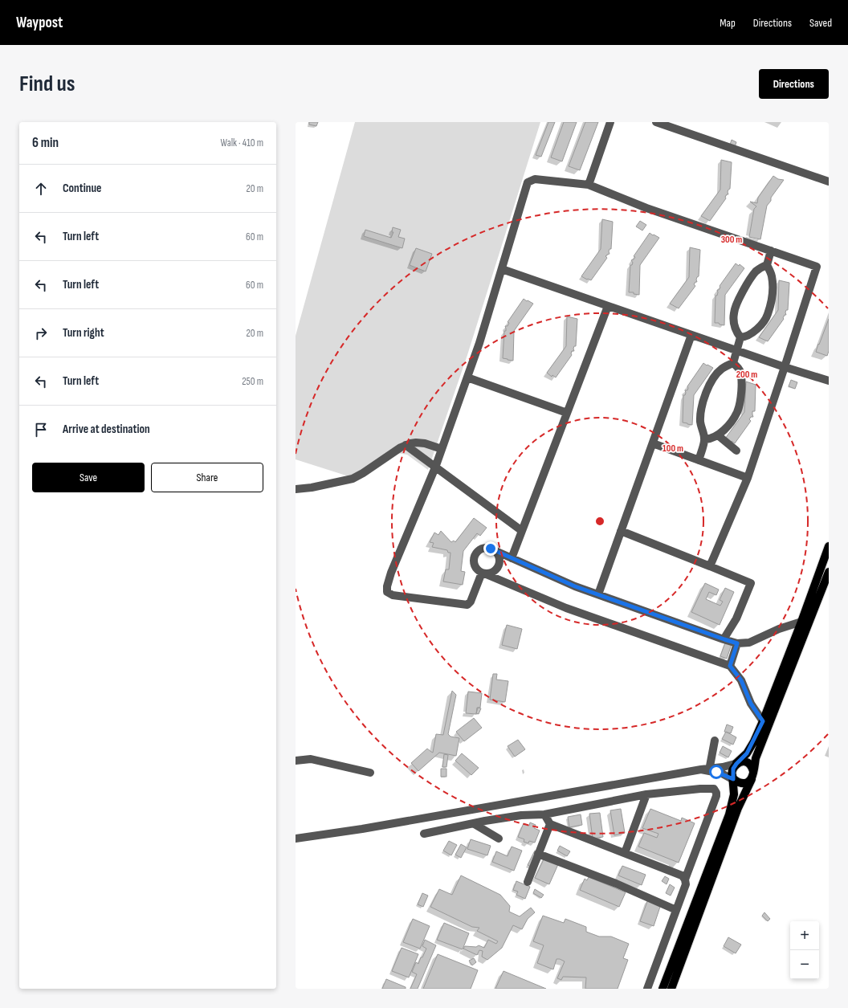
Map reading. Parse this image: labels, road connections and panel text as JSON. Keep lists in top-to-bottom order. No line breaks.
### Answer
{"page":{"header":"Waypost","nav":["Map","Directions","Saved"],"buttons":["Directions",["Save","Share"]],"title":"Find us","heading":["6 min","Walk · 410 m"],"list":[["Continue","20 m"],["Turn left","60 m"],["Turn left","60 m"],["Turn right","20 m"],["Turn left","250 m"],"Arrive at destination"],"map_buttons":["+","−"]},"rings":["300 m","200 m","100 m"]}
